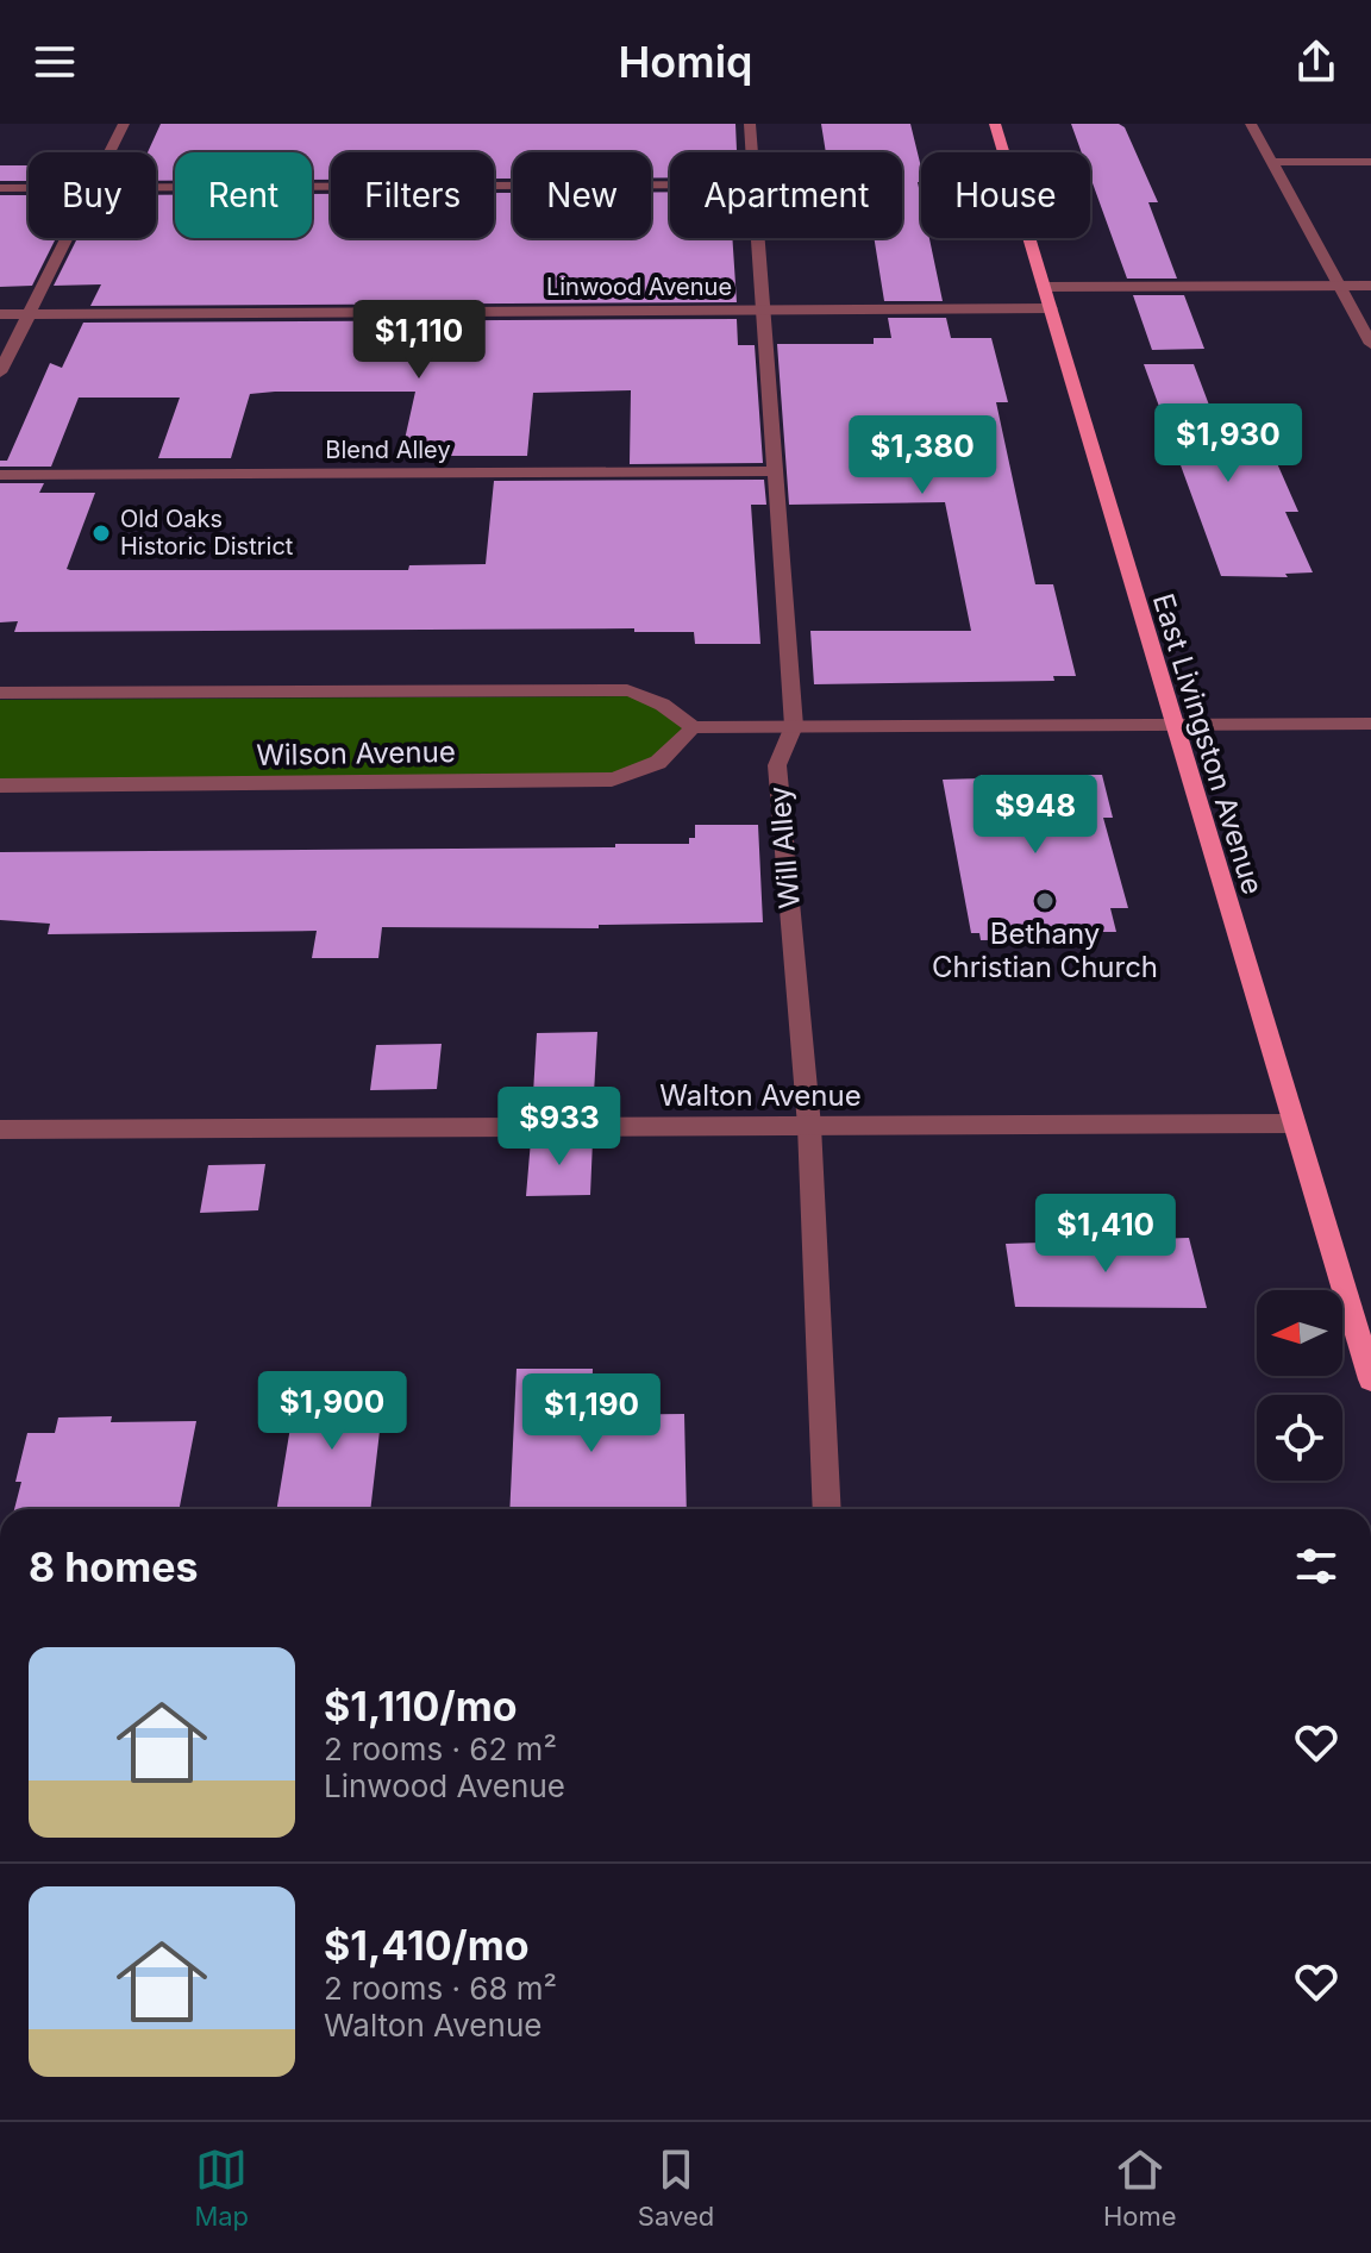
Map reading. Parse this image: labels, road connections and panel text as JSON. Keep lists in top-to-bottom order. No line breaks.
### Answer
{"streets":{"main road":["East Livingston Avenue"],"street":["Linwood Avenue","Blend Alley","Wilson Avenue","Will Alley","Walton Avenue"]},"crossings":[["Linwood Avenue","East Livingston Avenue"],["Linwood Avenue","Will Alley"],["Blend Alley","Will Alley"],["East Livingston Avenue","Walton Avenue"],["Will Alley","Walton Avenue"]],"places":["Old Oaks Historic District","Bethany Christian Church"],"north":"left","page":{"header":"Homiq","chip":["Buy","Rent","Filters","New","Apartment","House"],"price":["$1,110","$1,930","$1,380","$948","$933","$1,410","$1,900","$1,190"],"heading":"8 homes","list":[{"name":"$1,110/mo","note":"2 rooms · 62 m² · Linwood Avenue"},{"name":"$1,410/mo","note":"2 rooms · 68 m² · Walton Avenue"}],"tabs":["Map","Saved","Home"]}}
